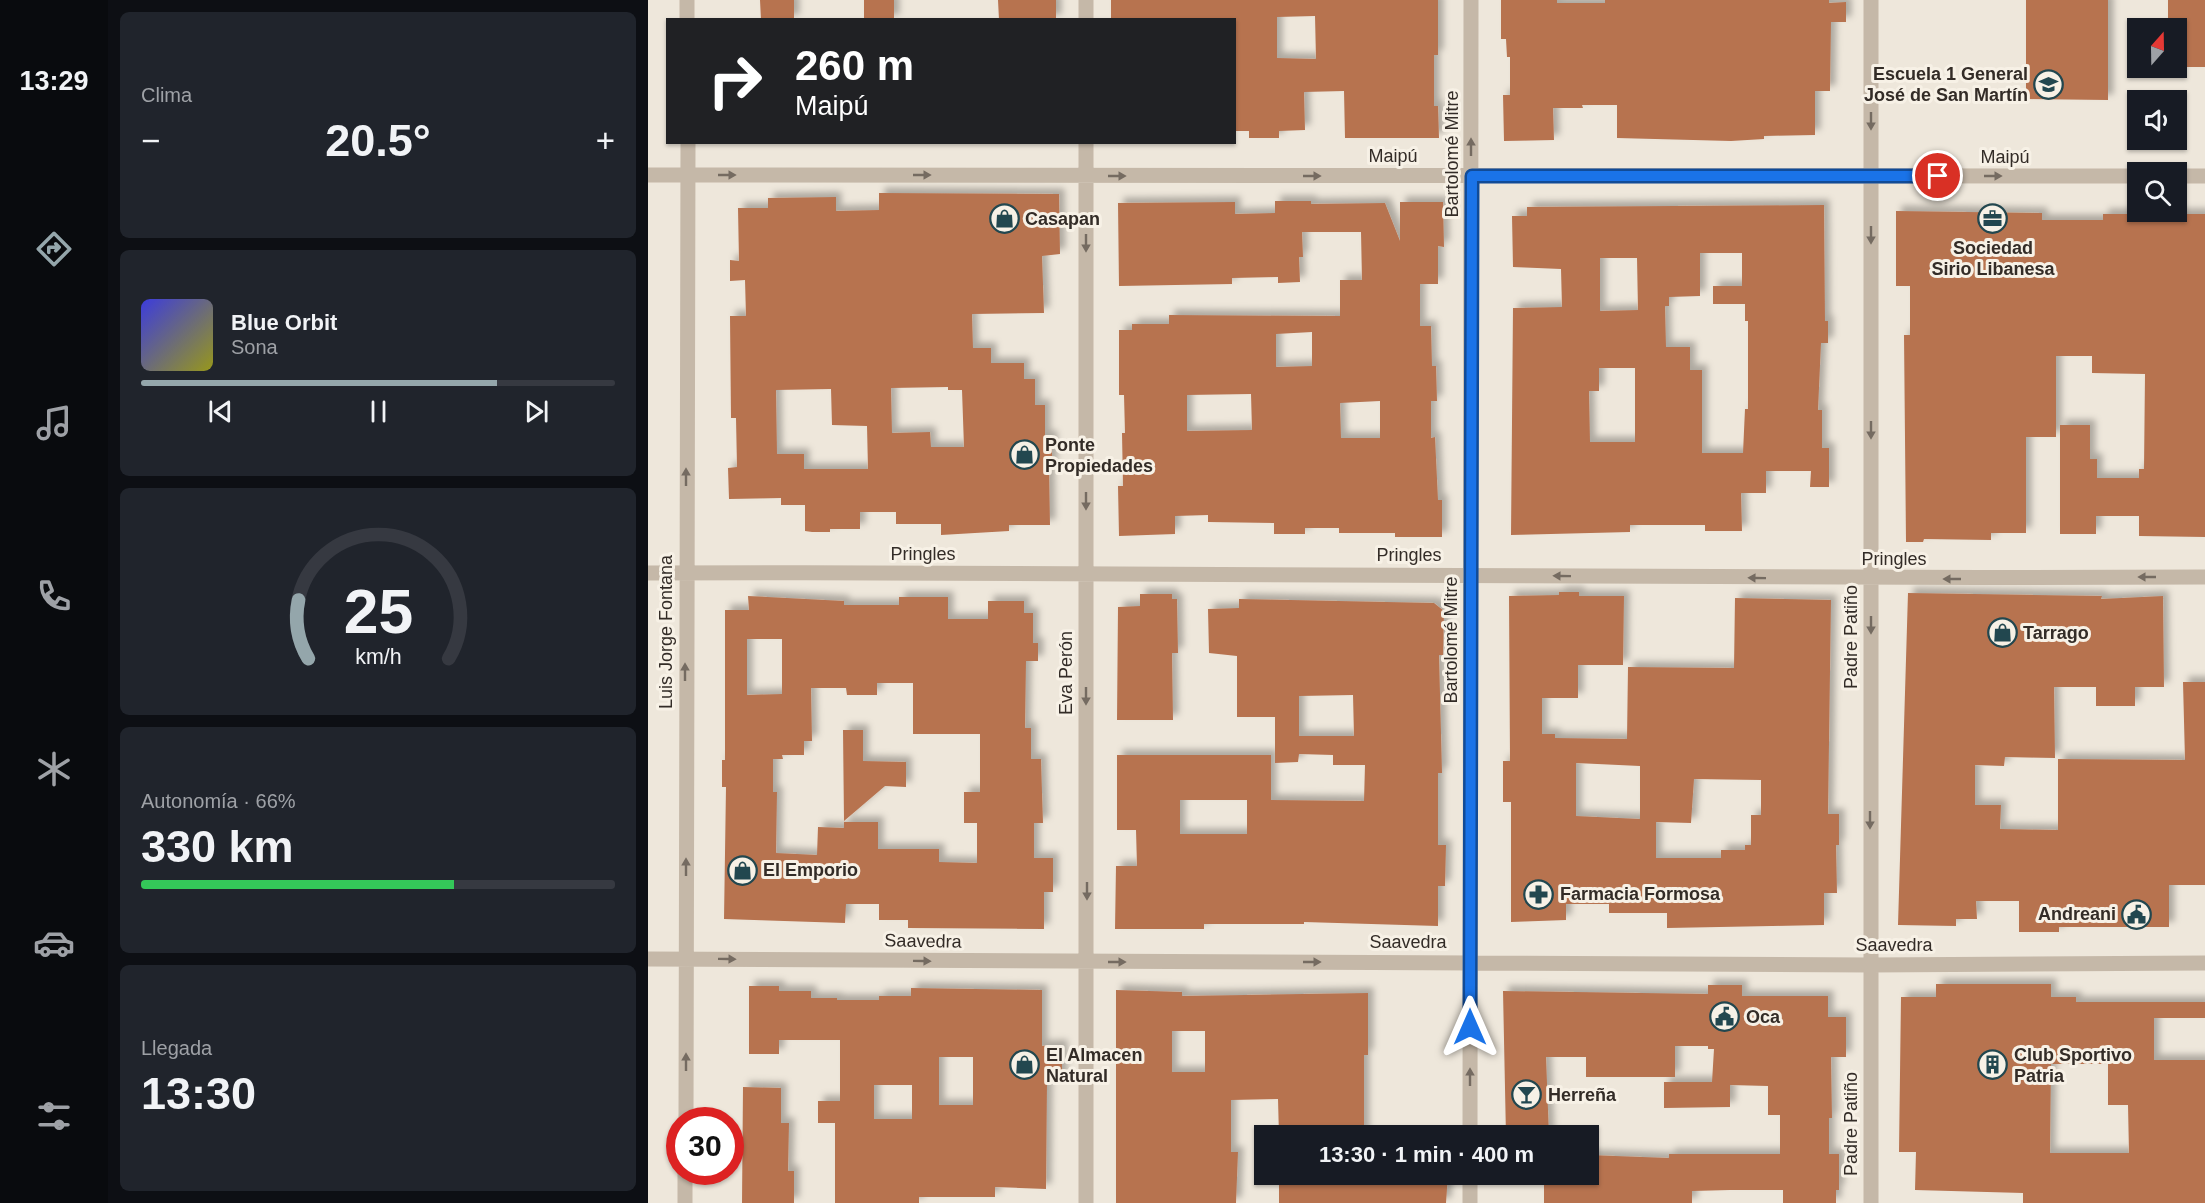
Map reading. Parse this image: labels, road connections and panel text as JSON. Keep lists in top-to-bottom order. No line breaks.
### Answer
{"streets":{"street":["Bartolomé Mitre","Maipú","Pringles","Luis Jorge Fontana","Padre Patiño","Eva Perón","Saavedra"]},"crossings":[["Bartolomé Mitre","Maipú"],["Bartolomé Mitre","Pringles"],["Bartolomé Mitre","Saavedra"],["Maipú","Luis Jorge Fontana"],["Maipú","Padre Patiño"],["Maipú","Eva Perón"],["Pringles","Luis Jorge Fontana"],["Pringles","Padre Patiño"],["Pringles","Eva Perón"],["Luis Jorge Fontana","Saavedra"],["Padre Patiño","Saavedra"],["Eva Perón","Saavedra"]],"one_way":["Maipú","Pringles","Luis Jorge Fontana","Padre Patiño","Eva Perón","Saavedra"],"places":{"school or university":["Escuela 1 General José de San Martín"],"shop":["Casapan","Ponte Propiedades","Tarrago","El Emporio","El Almacen Natural"],"office":["Sociedad Sirio Libanesa"],"pharmacy":["Farmacia Formosa"],"public building":["Andreani","Oca"],"building":["Club Sportivo Patria"],"bar":["Herreña"]},"north":"top","page":{"tabs":"13:29","tile":["Clima",["Autonomía · 66%","330 km"],["Llegada","13:30"]],"turn":["260 m","Maipú"],"heat":["−","20.5°","+"],"song":["Blue Orbit","Sona"],"limit":"30","trip":"13:30 · 1 min · 400 m","gauge":["25","km/h"]}}
